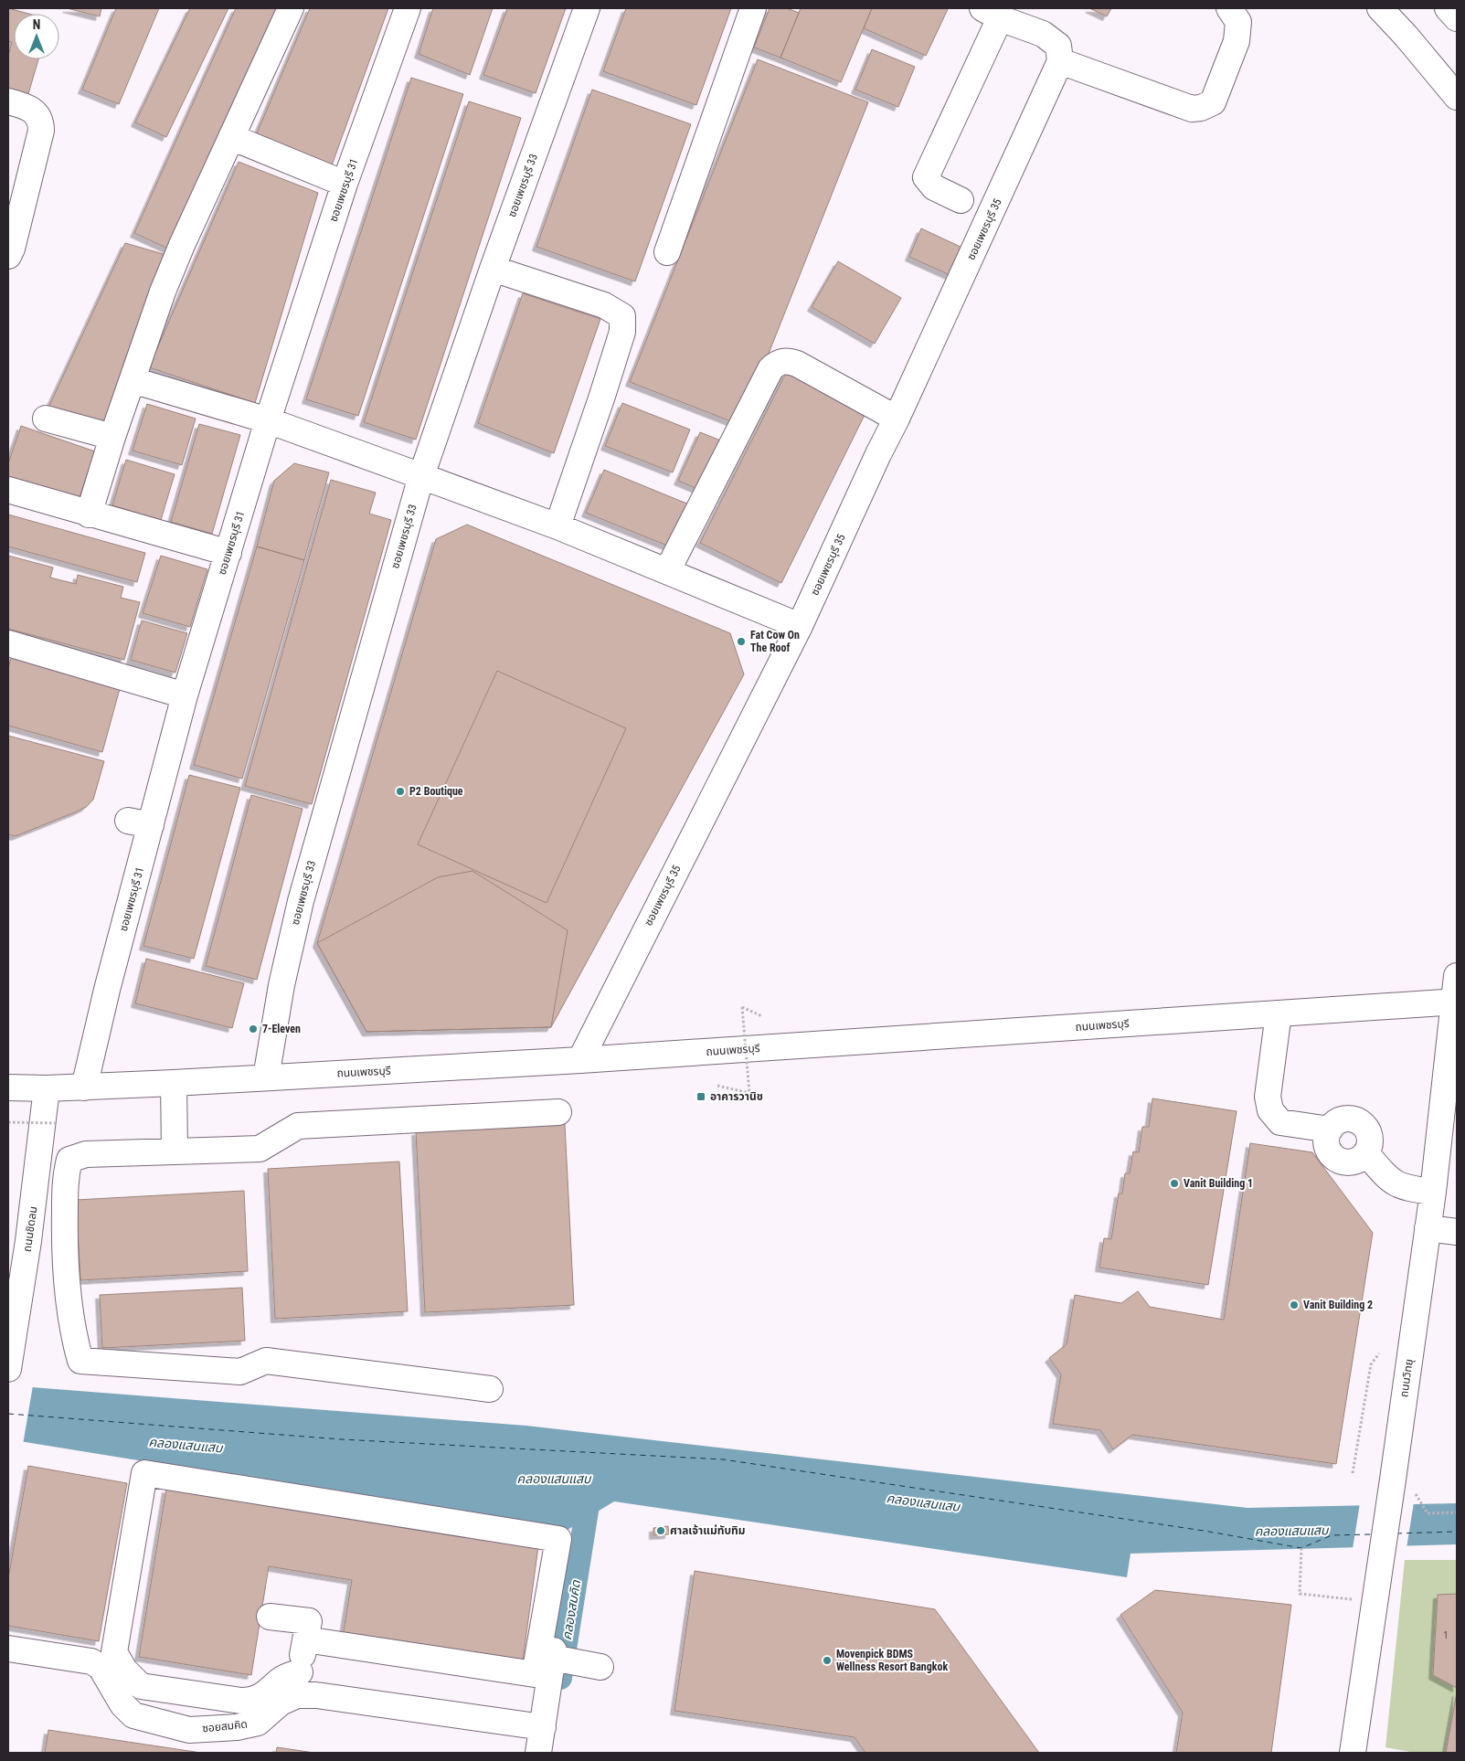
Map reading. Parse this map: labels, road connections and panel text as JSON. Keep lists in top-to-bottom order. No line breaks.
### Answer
{"streets":{"main road":["ซอยเพชรบุรี 33","ซอยเพชรบุรี 31","ซอยเพชรบุรี 35","ถนนเพชรบุรี","ถนนชิดลม","ถนนวิทยุ","ซอยสมคิด"]},"crossings":[["ซอยเพชรบุรี 33","ถนนเพชรบุรี"],["ซอยเพชรบุรี 31","ถนนเพชรบุรี"],["ซอยเพชรบุรี 35","ถนนเพชรบุรี"],["ถนนเพชรบุรี","ถนนชิดลม"],["ถนนเพชรบุรี","ถนนวิทยุ"]],"water":["คลองแสนแสบ","คลองสมคิด"],"places":{"other":["Fat Cow On The Roof","P2 Boutique","7-Eleven","Vanit Building 1","Vanit Building 2","ศาลเจ้าแม่ทับทิม","Movenpick BDMS Wellness Resort Bangkok"],"transit":["อาคารวานิช"]},"house_numbers":["1"],"north":"top"}
